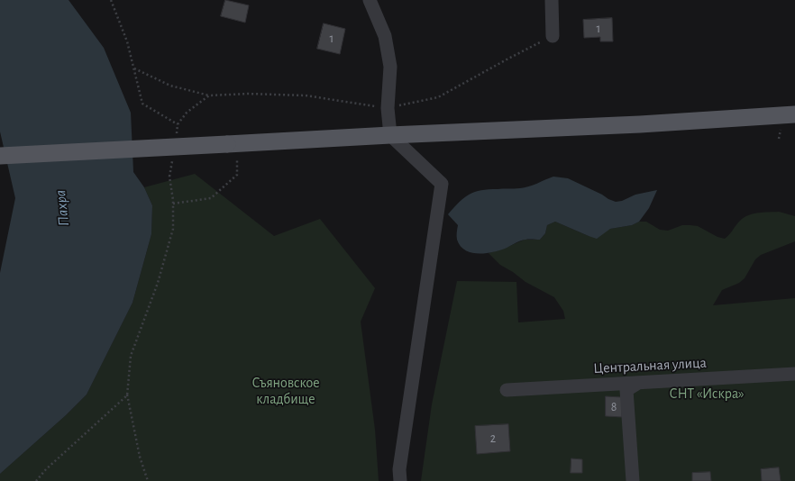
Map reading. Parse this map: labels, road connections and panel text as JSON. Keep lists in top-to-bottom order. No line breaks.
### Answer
{"streets":{"street":["Центральная улица"]},"water":["Пахра"],"parks":["Съяновское кладбище","СНТ «Искра»"],"house_numbers":["1","1","8","2"]}
